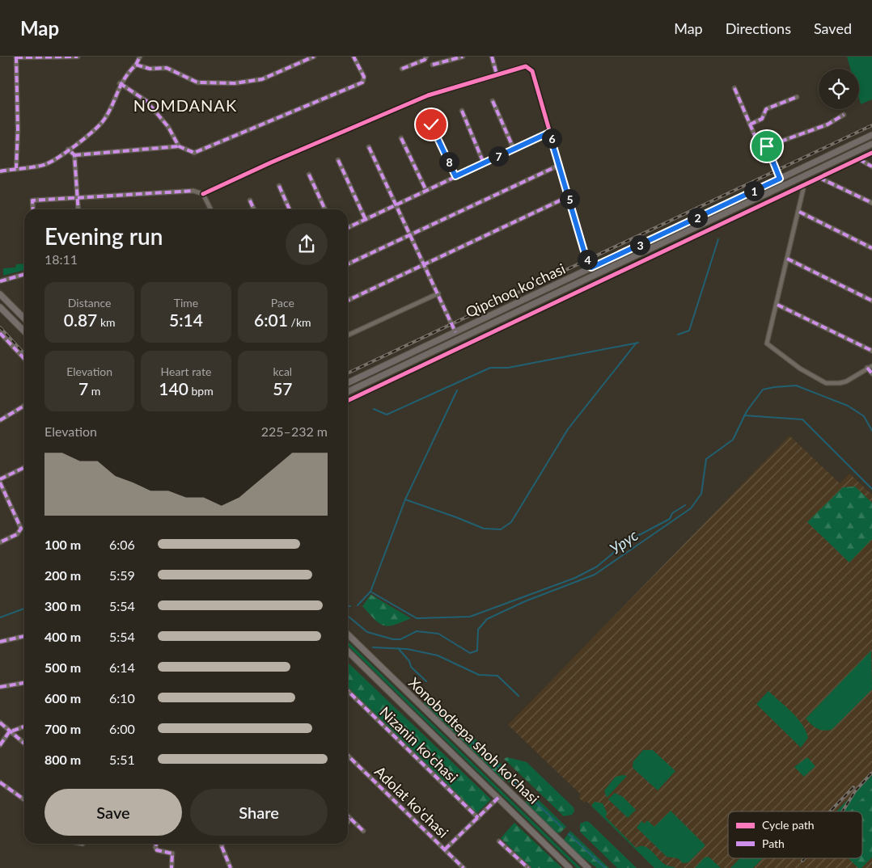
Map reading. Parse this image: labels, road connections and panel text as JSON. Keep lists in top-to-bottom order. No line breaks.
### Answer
{"streets":{"highway":["Xonobodtepa shoh ko'chasi"],"main road":["Qipchoq ko'chasi"],"street":["Nizanin ko'chasi","Adolat ko'chasi"]},"districts":["NOMDANAK"],"water":["Урус"],"legend":["Cycle path","Path"],"page":{"header":"Map","nav":["Map","Directions","Saved"],"pins":["6","7","8","1","5","2","3","4"],"heading":["Evening run","18:11"],"stats":[["Distance","0.87 km"],["Time","5:14"],["Pace","6:01 /km"],["Elevation","7 m"],["Heart rate","140 bpm"],["kcal","57"]],"chart":["Elevation","225–232 m"],"list":[{"name":"100 m","note":"6:06"},{"name":"200 m","note":"5:59"},{"name":"300 m","note":"5:54"},{"name":"400 m","note":"5:54"},{"name":"500 m","note":"6:14"},{"name":"600 m","note":"6:10"},{"name":"700 m","note":"6:00"},{"name":"800 m","note":"5:51"}],"buttons":["Save","Share"]}}
